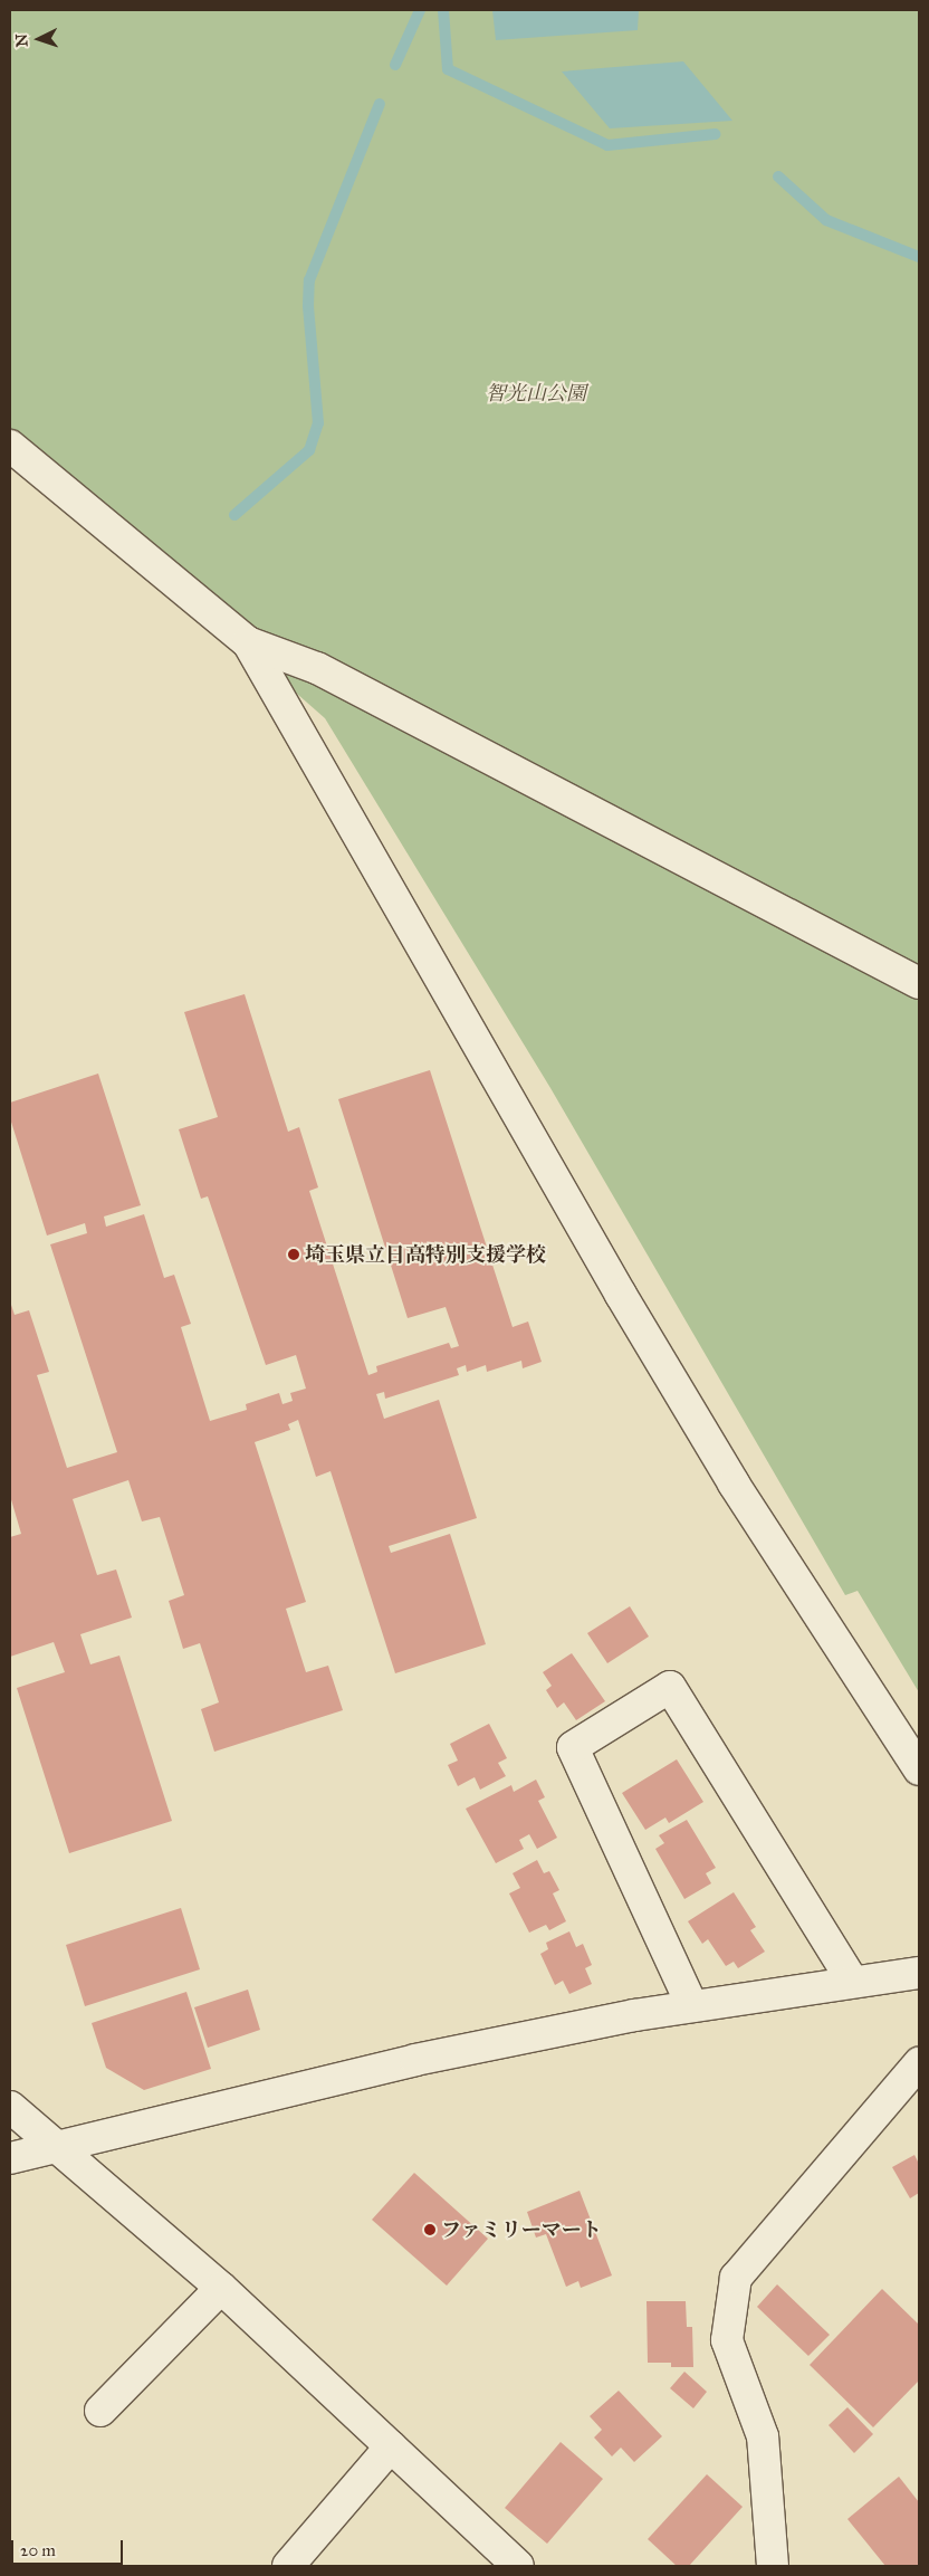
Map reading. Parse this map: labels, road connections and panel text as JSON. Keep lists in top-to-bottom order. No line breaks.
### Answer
{"parks":["智光山公園"],"places":["埼玉県立日高特別支援学校","ファミリーマート"],"scale_bar":"20 m","north":"left"}
